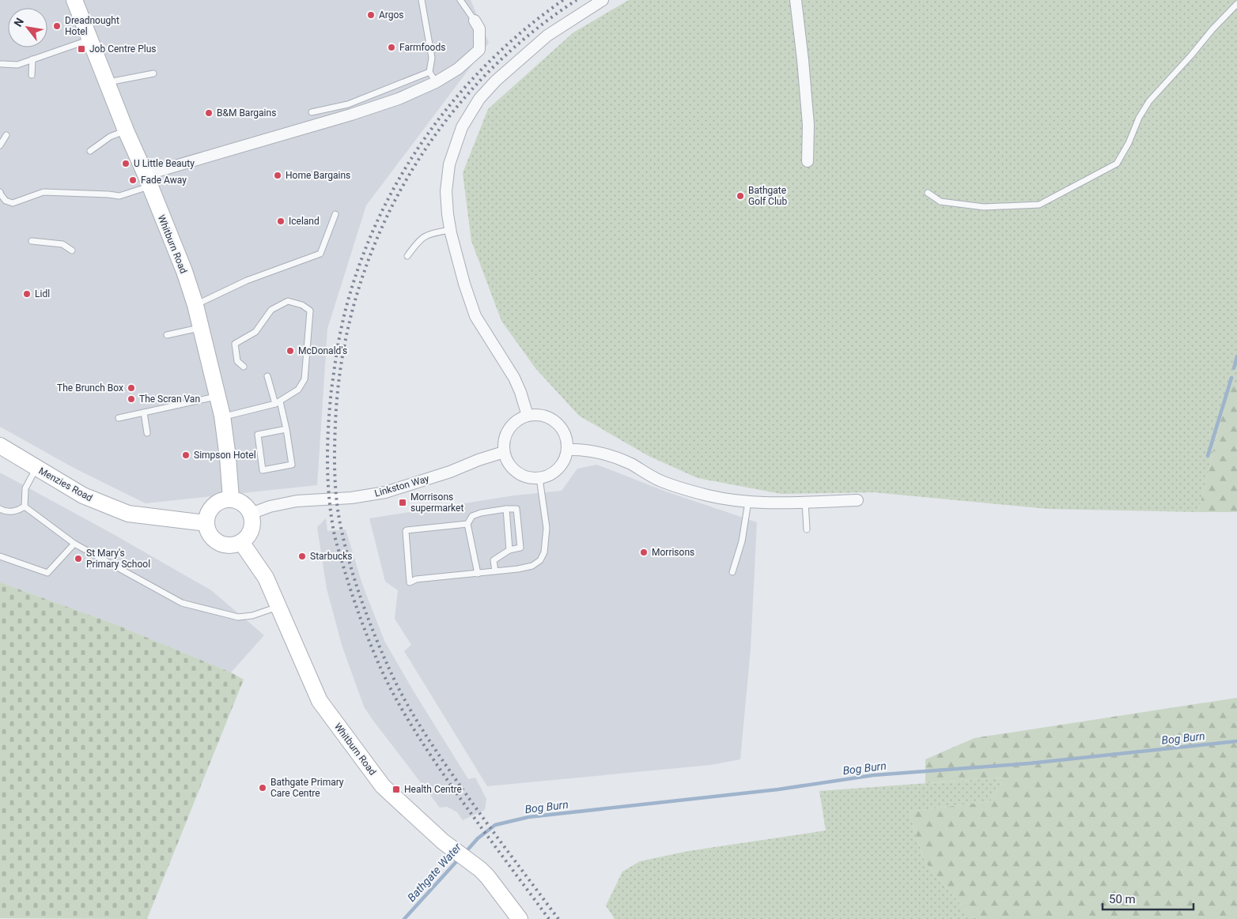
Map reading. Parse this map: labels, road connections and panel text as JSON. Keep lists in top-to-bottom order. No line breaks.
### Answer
{"streets":{"main road":["Whitburn Road","Menzies Road"],"street":["Linkston Way"]},"crossings":[["Whitburn Road","Menzies Road"],["Whitburn Road","Linkston Way"],["Menzies Road","Linkston Way"]],"water":["Bog Burn","Bathgate Water"],"places":{"other":["Argos","Dreadnought Hotel","Farmfoods","B&M Bargains","U Little Beauty","Home Bargains","Fade Away","Bathgate Golf Club","Iceland","Lidl","McDonald's","The Brunch Box","The Scran Van","Simpson Hotel","Morrisons","Starbucks","St Mary's Primary School","Bathgate Primary Care Centre"],"transit":["Job Centre Plus","Morrisons supermarket","Health Centre"]},"scale_bar":"50 m","north":"top left"}
